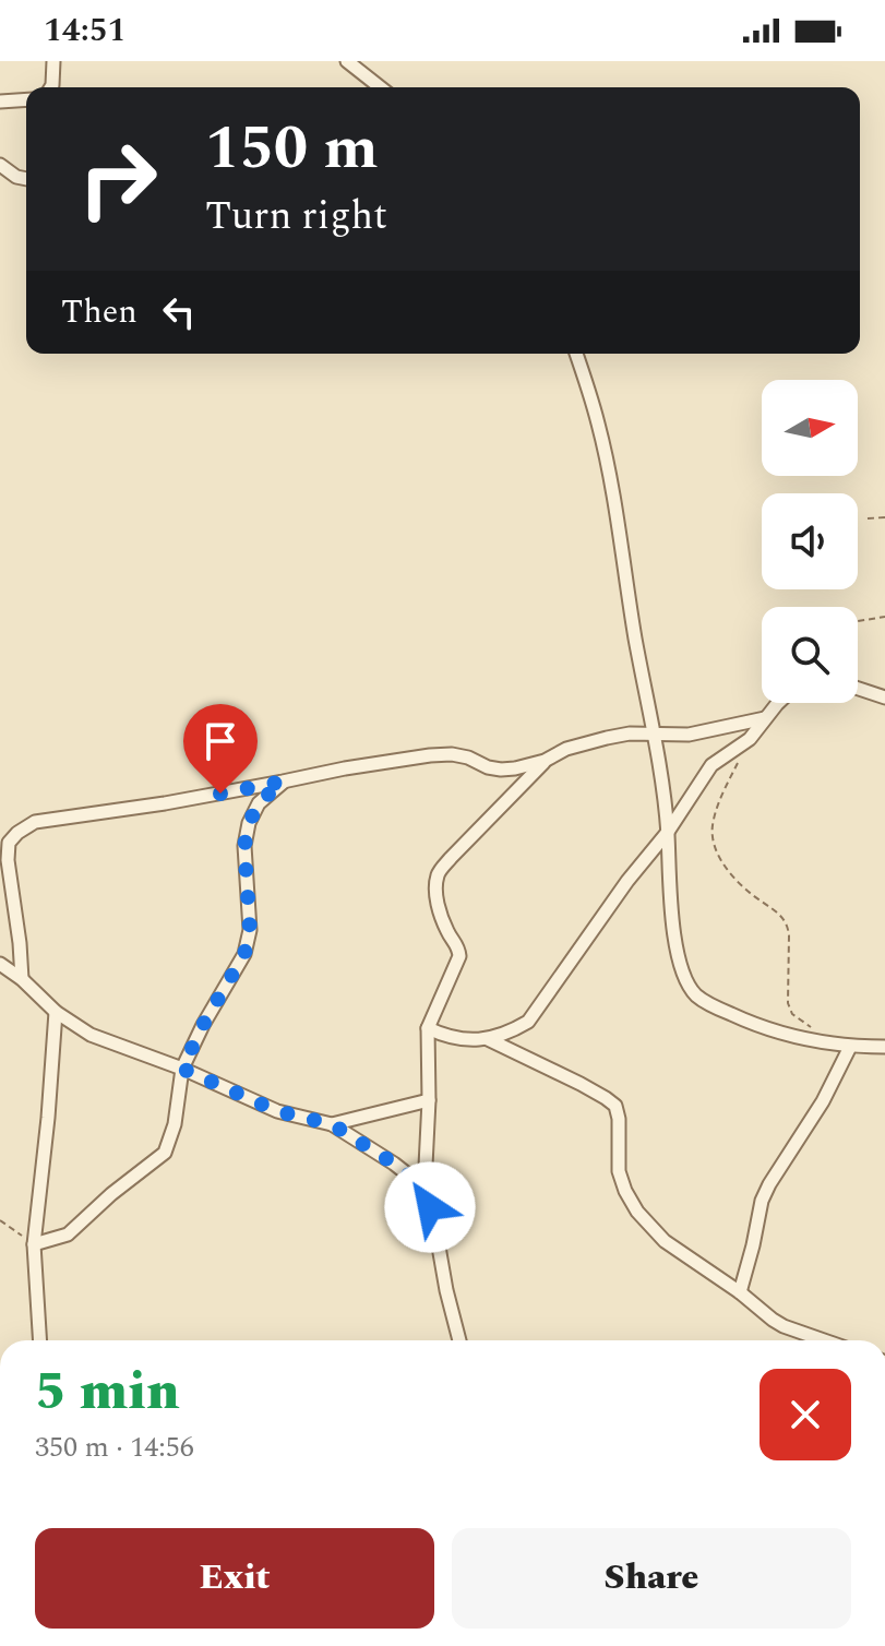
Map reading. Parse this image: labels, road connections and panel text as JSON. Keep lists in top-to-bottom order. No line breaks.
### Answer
{"north":"right","page":{"status":"14:51","turn":["150 m","Turn right"],"then":"Then","heading":["5 min","350 m · 14:56"],"buttons":["Exit","Share"]}}
